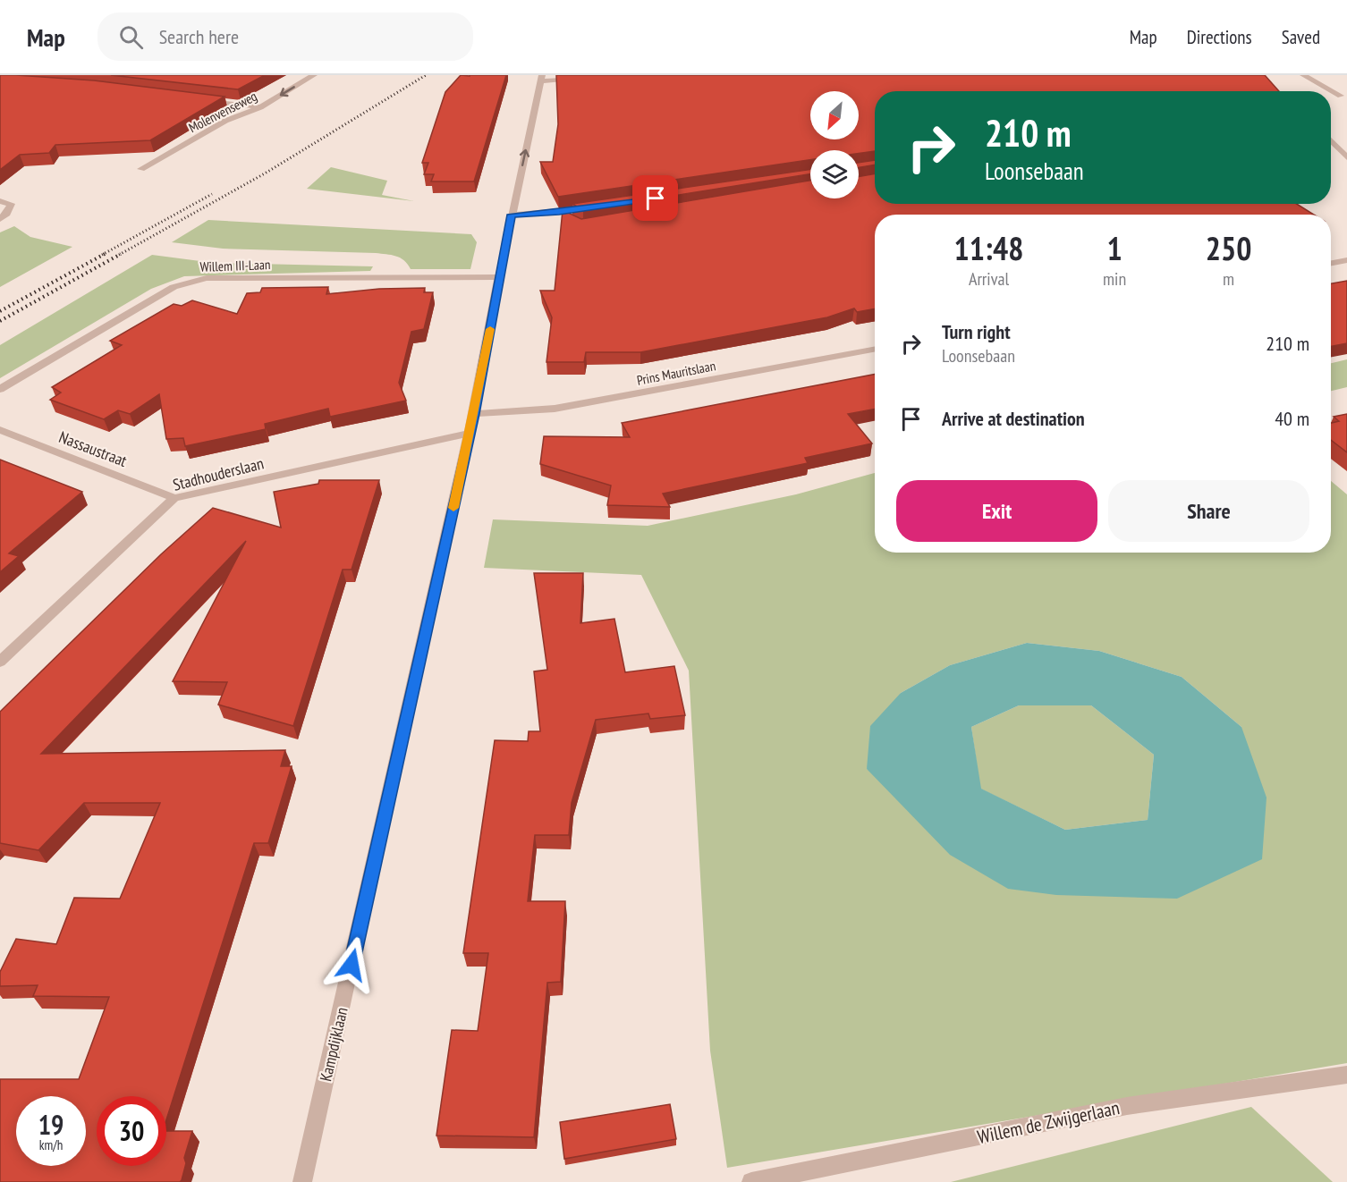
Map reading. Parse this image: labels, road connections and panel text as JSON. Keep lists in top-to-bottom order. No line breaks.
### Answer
{"streets":{"street":["Molenvenseweg","Willem III-Laan","Prins Mauritslaan","Nassaustraat","Stadhouderslaan","Kampdijklaan","Willem de Zwijgerlaan"]},"crossings":[["Willem III-Laan","Kampdijklaan"],["Prins Mauritslaan","Kampdijklaan"],["Nassaustraat","Stadhouderslaan"],["Stadhouderslaan","Kampdijklaan"]],"north":"bottom left","page":{"header":"Map","search":"Search here","nav":["Map","Directions","Saved"],"turn":["210 m","Loonsebaan"],"eta":["11:48","Arrival","1","min","250","m"],"list":[{"name":"Turn right","note":"Loonsebaan","value":"210 m"},{"name":"Arrive at destination","value":"40 m"}],"buttons":["Exit","Share"],"speed":"19 km/h","limit":"30"}}
